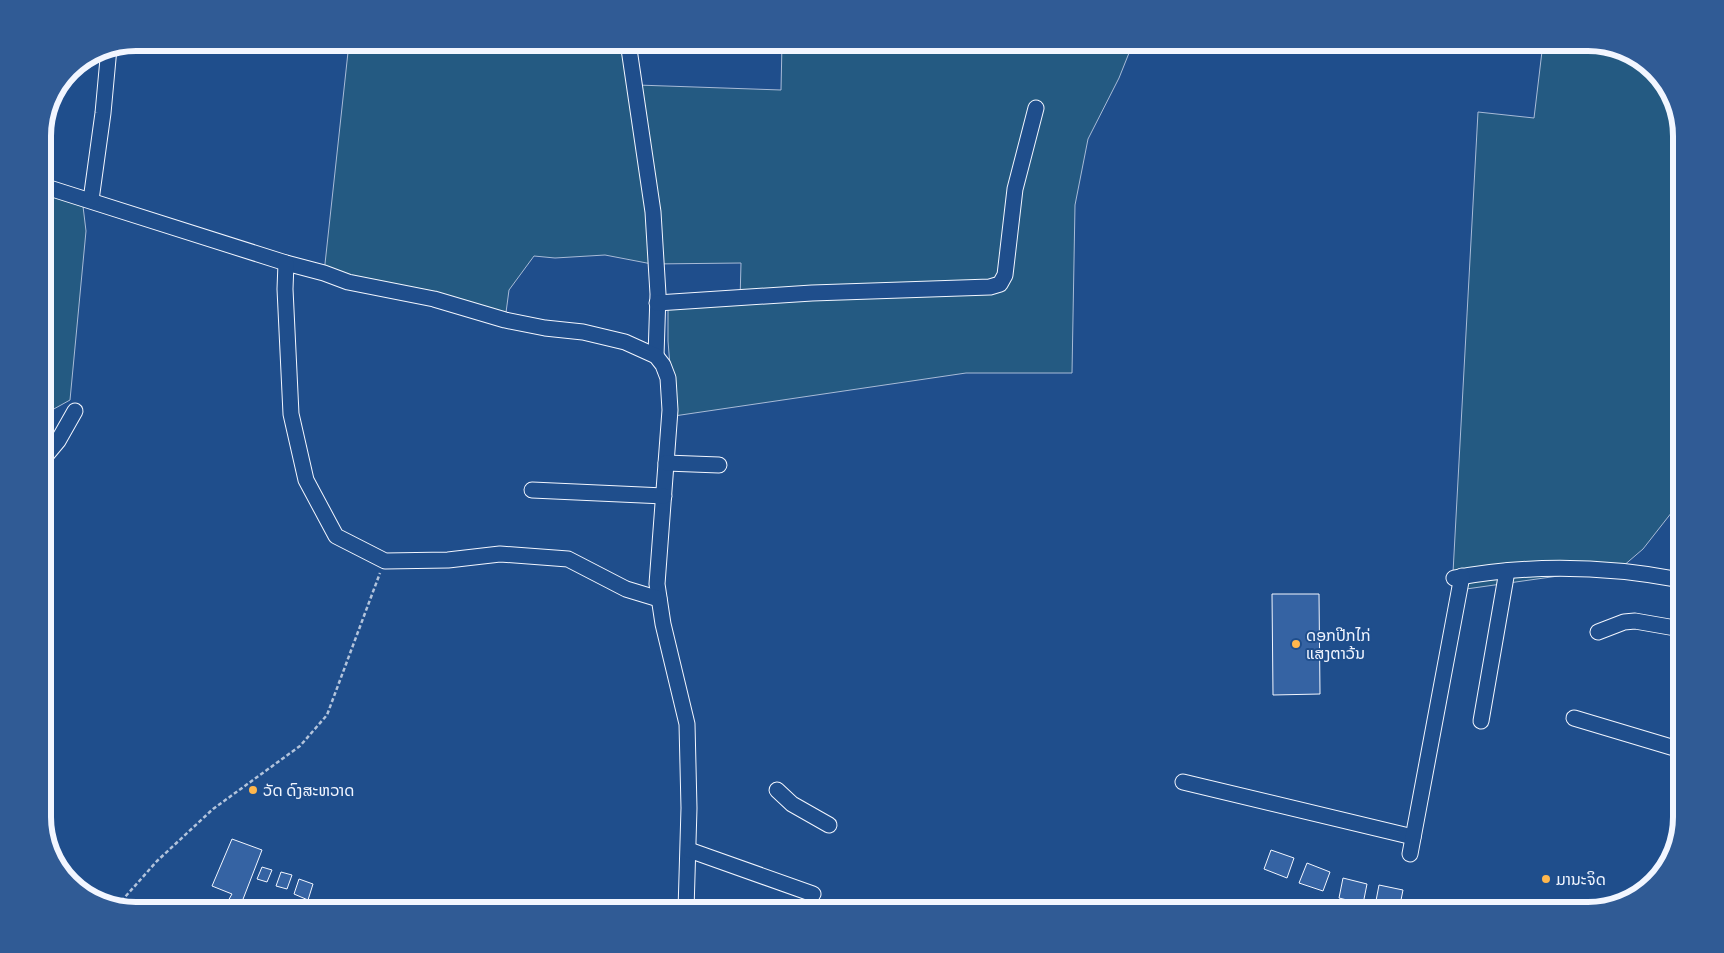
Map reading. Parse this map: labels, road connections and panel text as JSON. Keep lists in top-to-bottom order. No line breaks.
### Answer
{"places":["ດອກປີກໄກ່ ແສງຕາວ້ນ","ວັດ ດົງສະຫວາດ","ມານະຈິດ"]}
